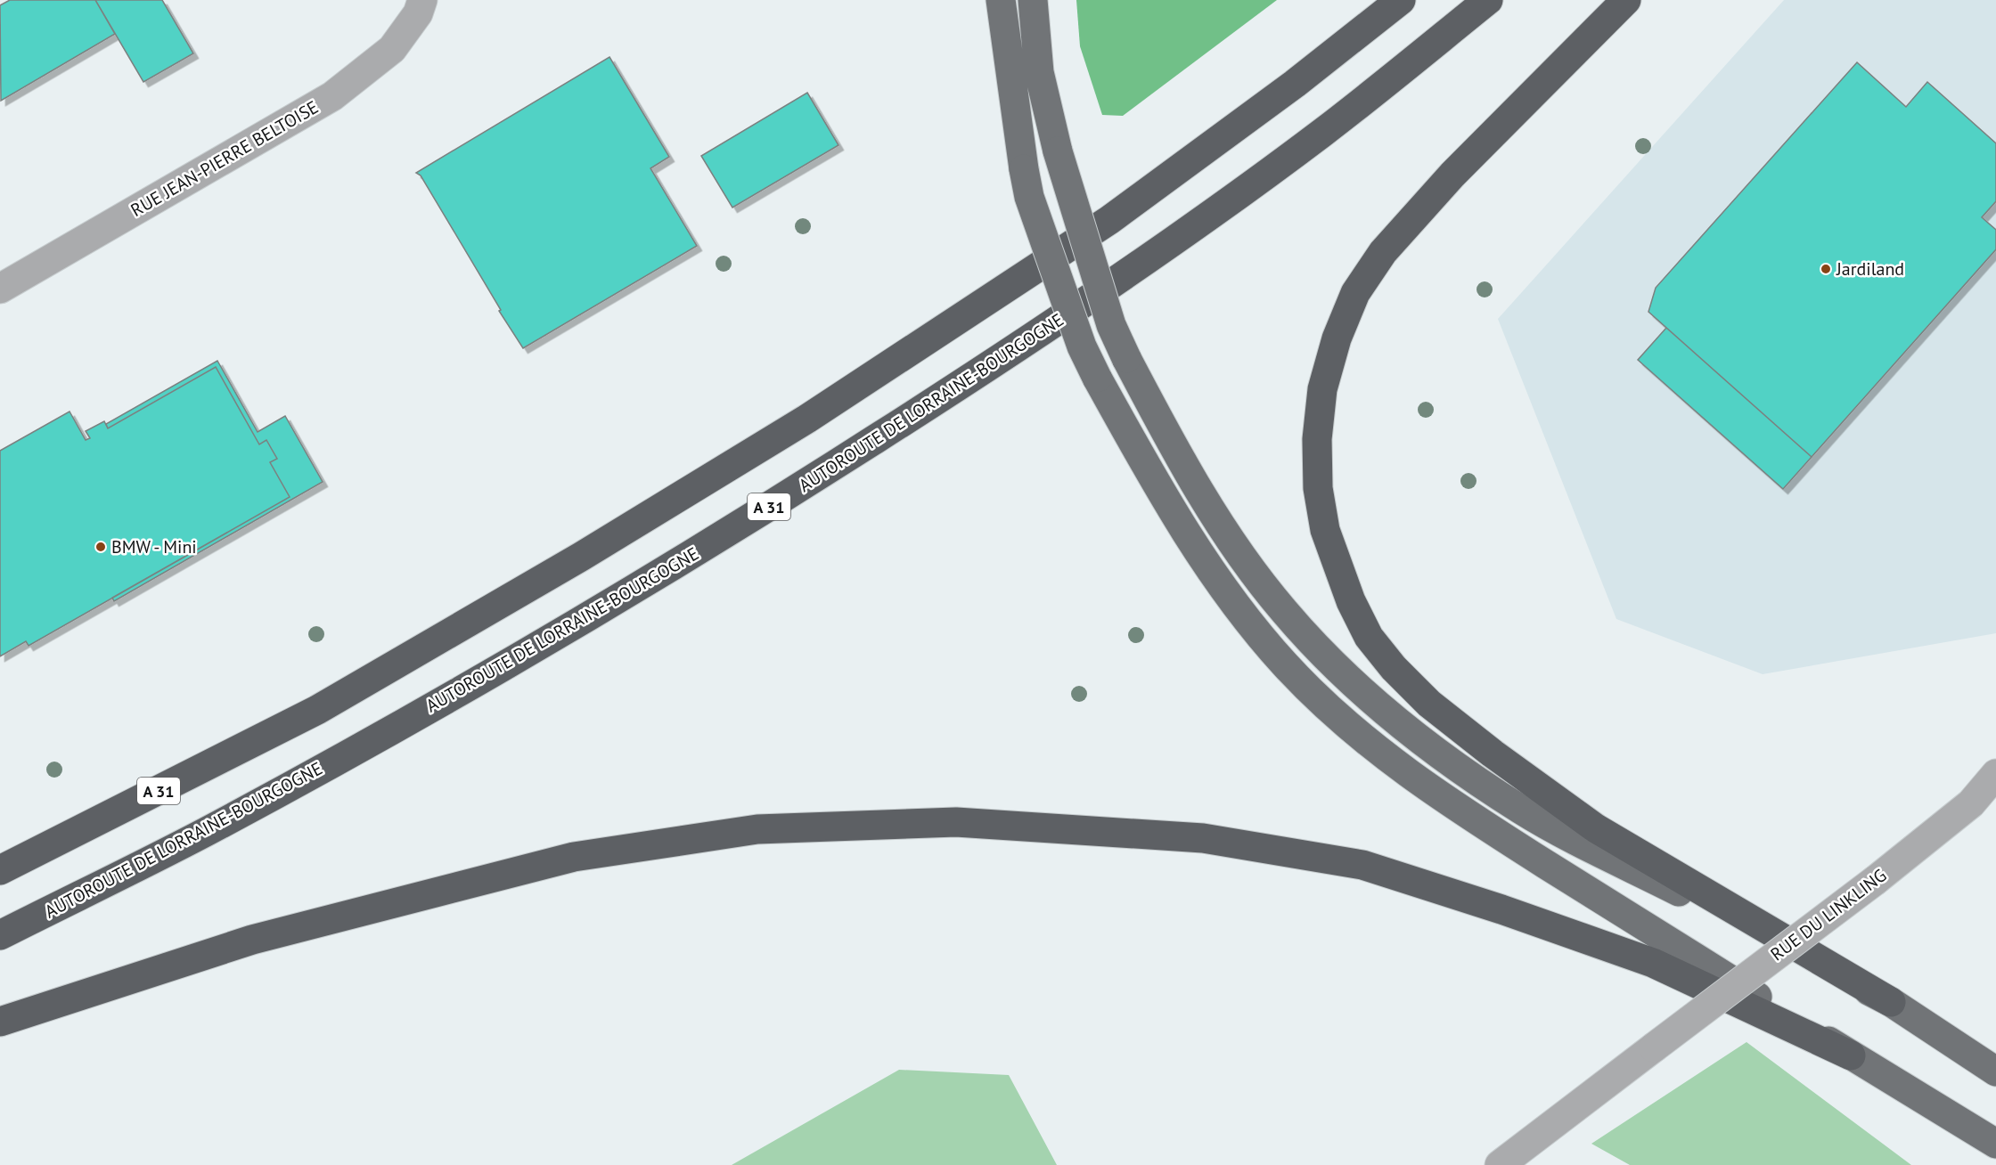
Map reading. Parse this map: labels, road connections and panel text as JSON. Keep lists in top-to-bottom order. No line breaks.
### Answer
{"streets":{"highway":["AUTOROUTE DE LORRAINE-BOURGOGNE","A 31"],"street":["RUE JEAN-PIERRE BELTOISE","RUE DU LINKLING"]},"places":["Jardiland","BMW - Mini"]}
